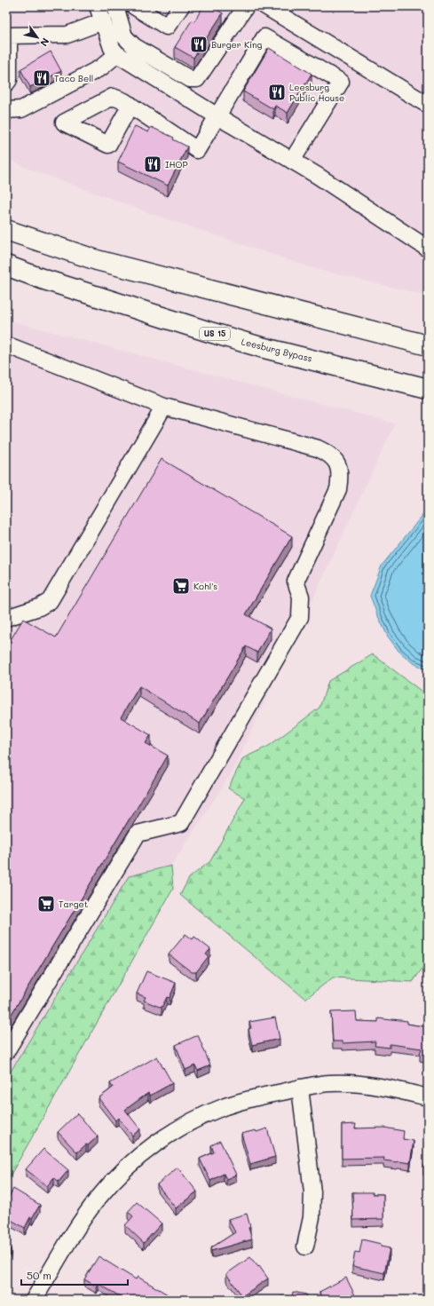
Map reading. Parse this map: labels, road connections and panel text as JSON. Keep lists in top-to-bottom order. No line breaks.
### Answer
{"streets":{"highway":["US 15","Leesburg Bypass"]},"places":{"restaurant":["Burger King","Taco Bell","Leesburg Public House","IHOP"],"supermarket":["Kohl's","Target"]},"scale_bar":"50 m","north":"bottom right"}
